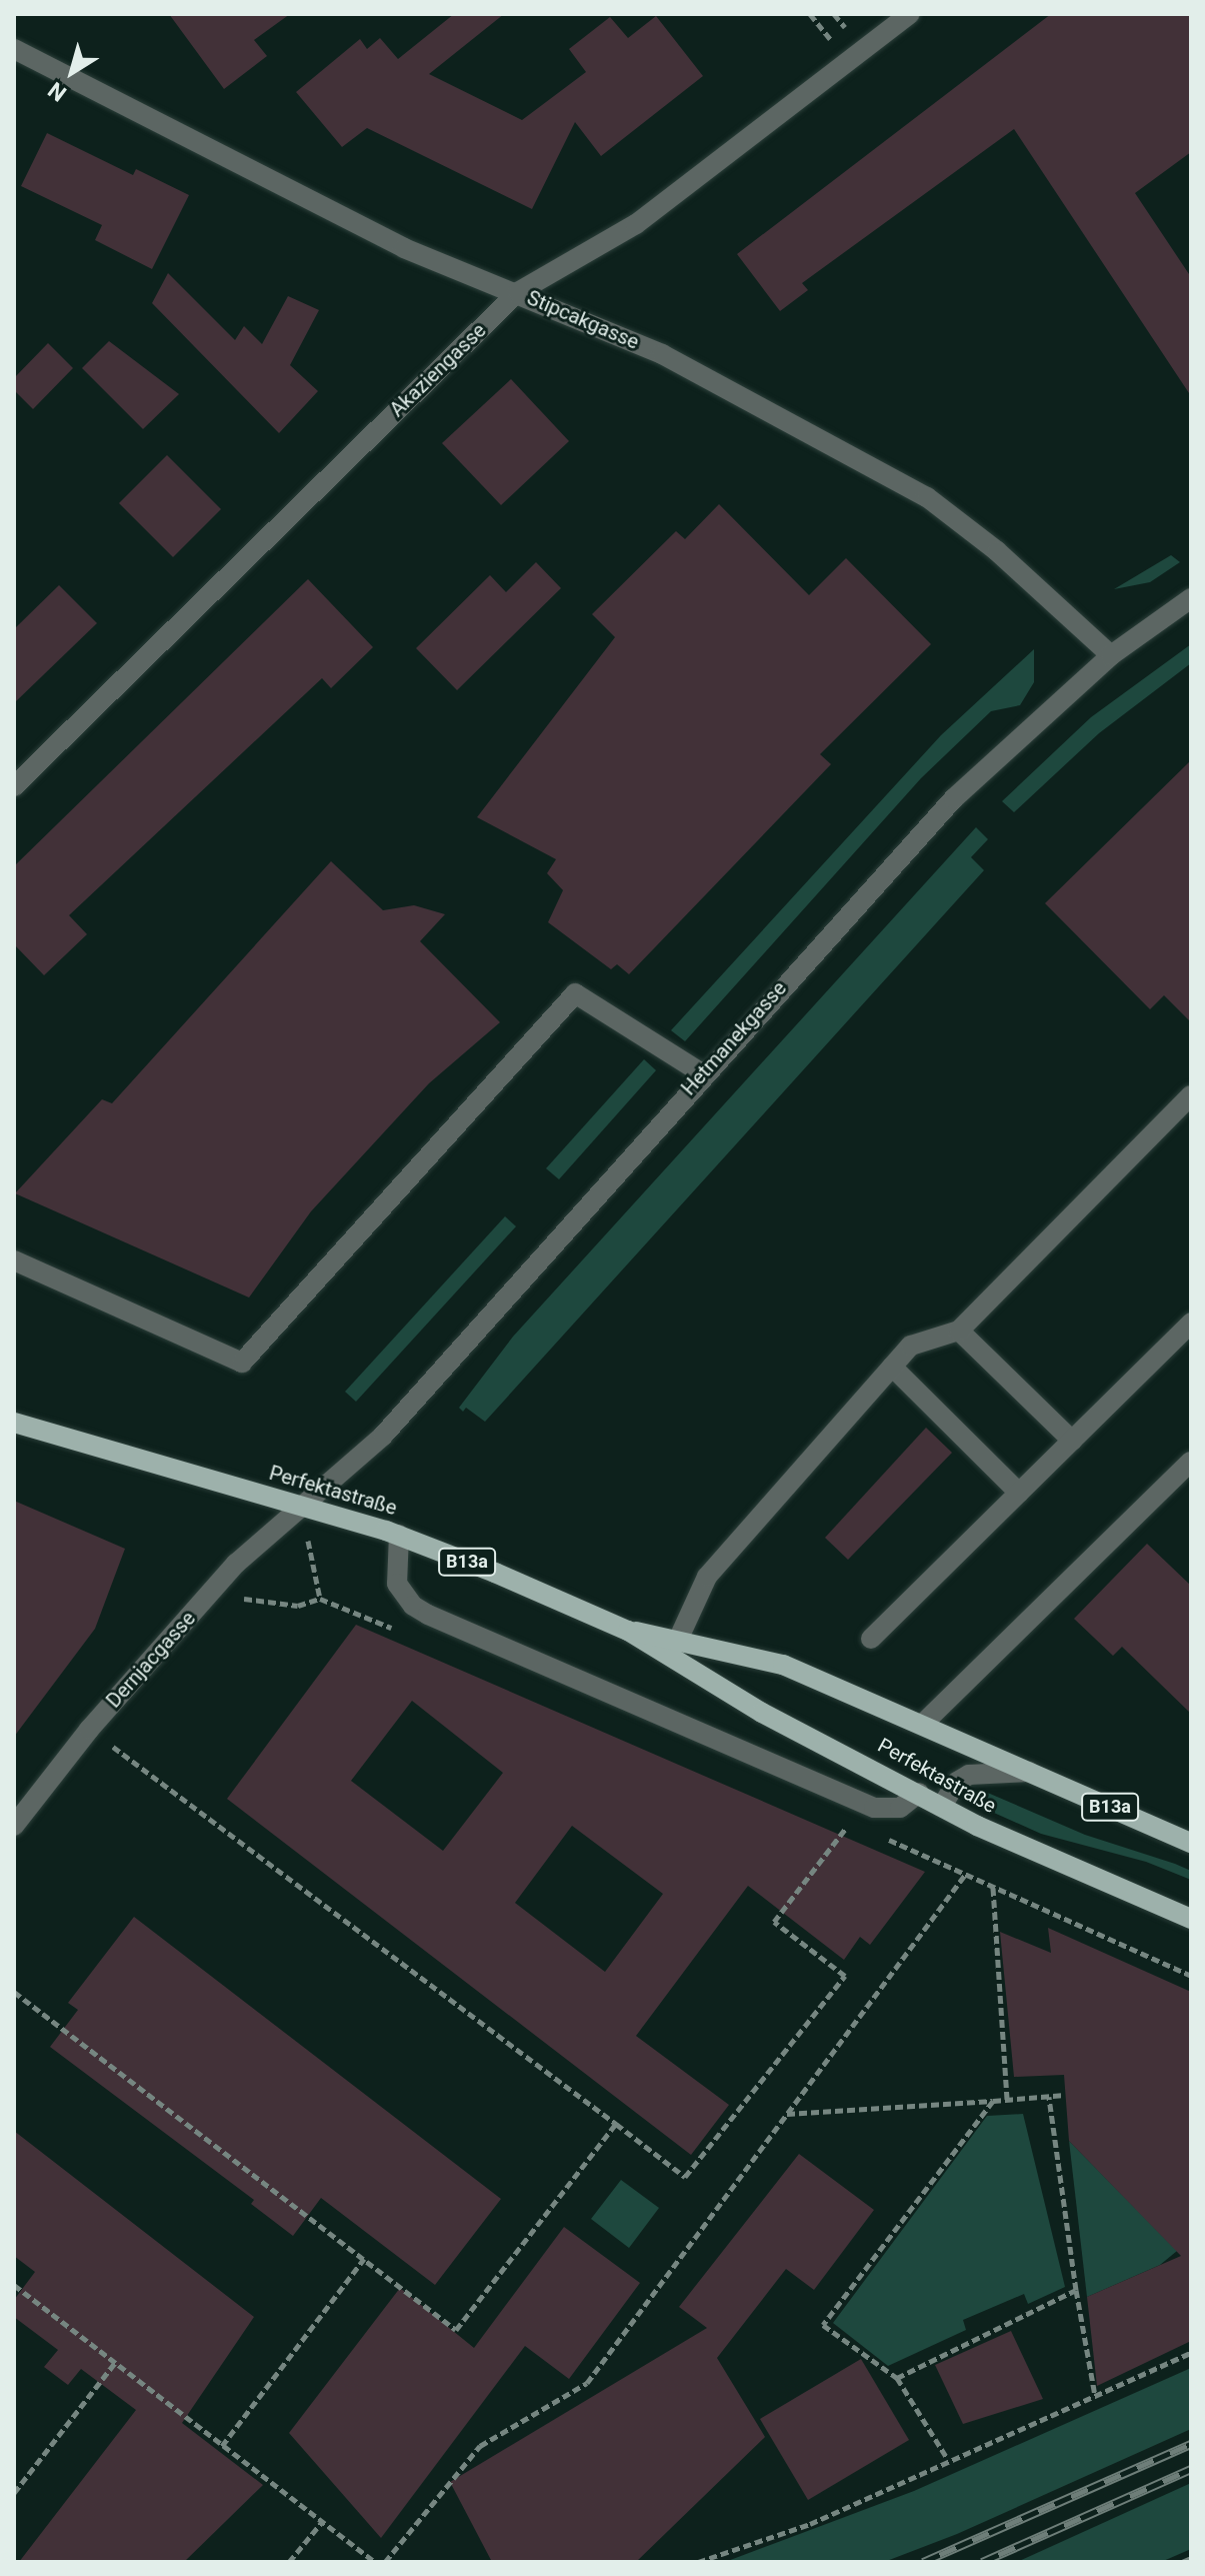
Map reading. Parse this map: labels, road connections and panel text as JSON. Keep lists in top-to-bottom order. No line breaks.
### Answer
{"streets":{"main road":["Perfektastraße","B13a"],"street":["Stipcakgasse","Akaziengasse","Hetmanekgasse","Dernjacgasse"]},"crossings":[["Stipcakgasse","Akaziengasse"],["Stipcakgasse","Hetmanekgasse"],["Hetmanekgasse","Perfektastraße"],["Hetmanekgasse","Dernjacgasse"],["Perfektastraße","Dernjacgasse"]],"north":"bottom left"}
